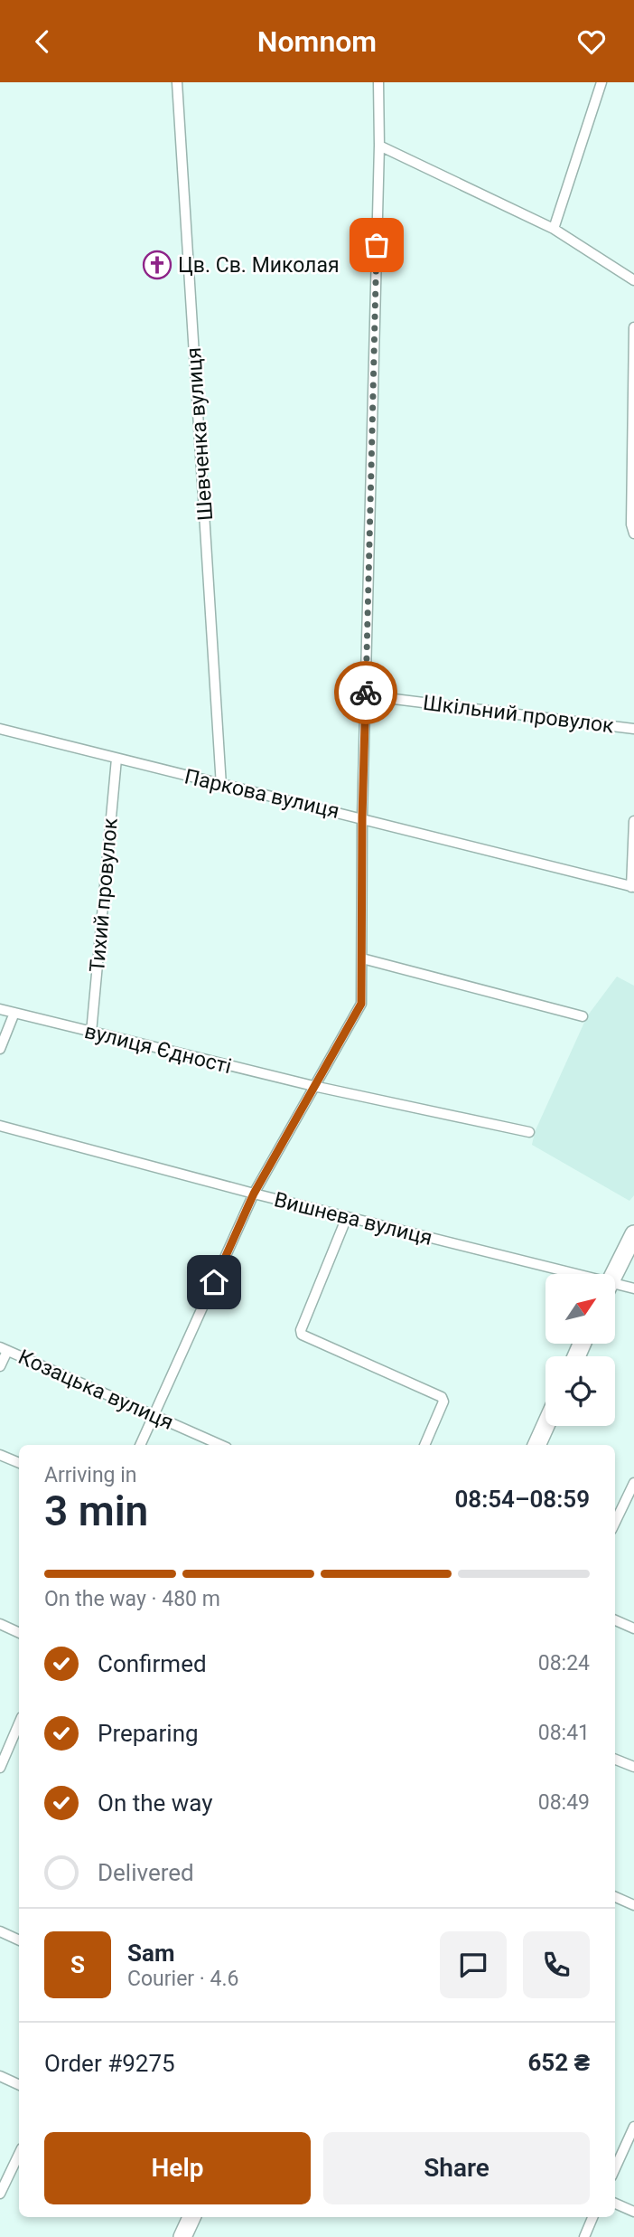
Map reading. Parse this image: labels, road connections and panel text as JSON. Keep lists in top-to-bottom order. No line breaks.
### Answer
{"streets":{"street":["Шевченка вулиця","Шкільний провулок","Паркова вулиця","Тихий провулок","вулиця Єдності","Вишнева вулиця","Козацька вулиця"]},"crossings":[["Шевченка вулиця","Паркова вулиця"],["Паркова вулиця","Тихий провулок"],["Тихий провулок","вулиця Єдності"]],"places":{"church":["Цв. Св. Миколая"]},"north":"top right","page":{"header":"Nomnom","heading":["3 min","Arriving in","08:54–08:59"],"panel":["Sam","Courier · 4.6","Order #9275","652 ₴"],"bar":"On the way · 480 m","list":[["Confirmed","08:24"],["Preparing","08:41"],["On the way","08:49"],"Delivered"],"round":"S","buttons":["Help","Share"]}}
